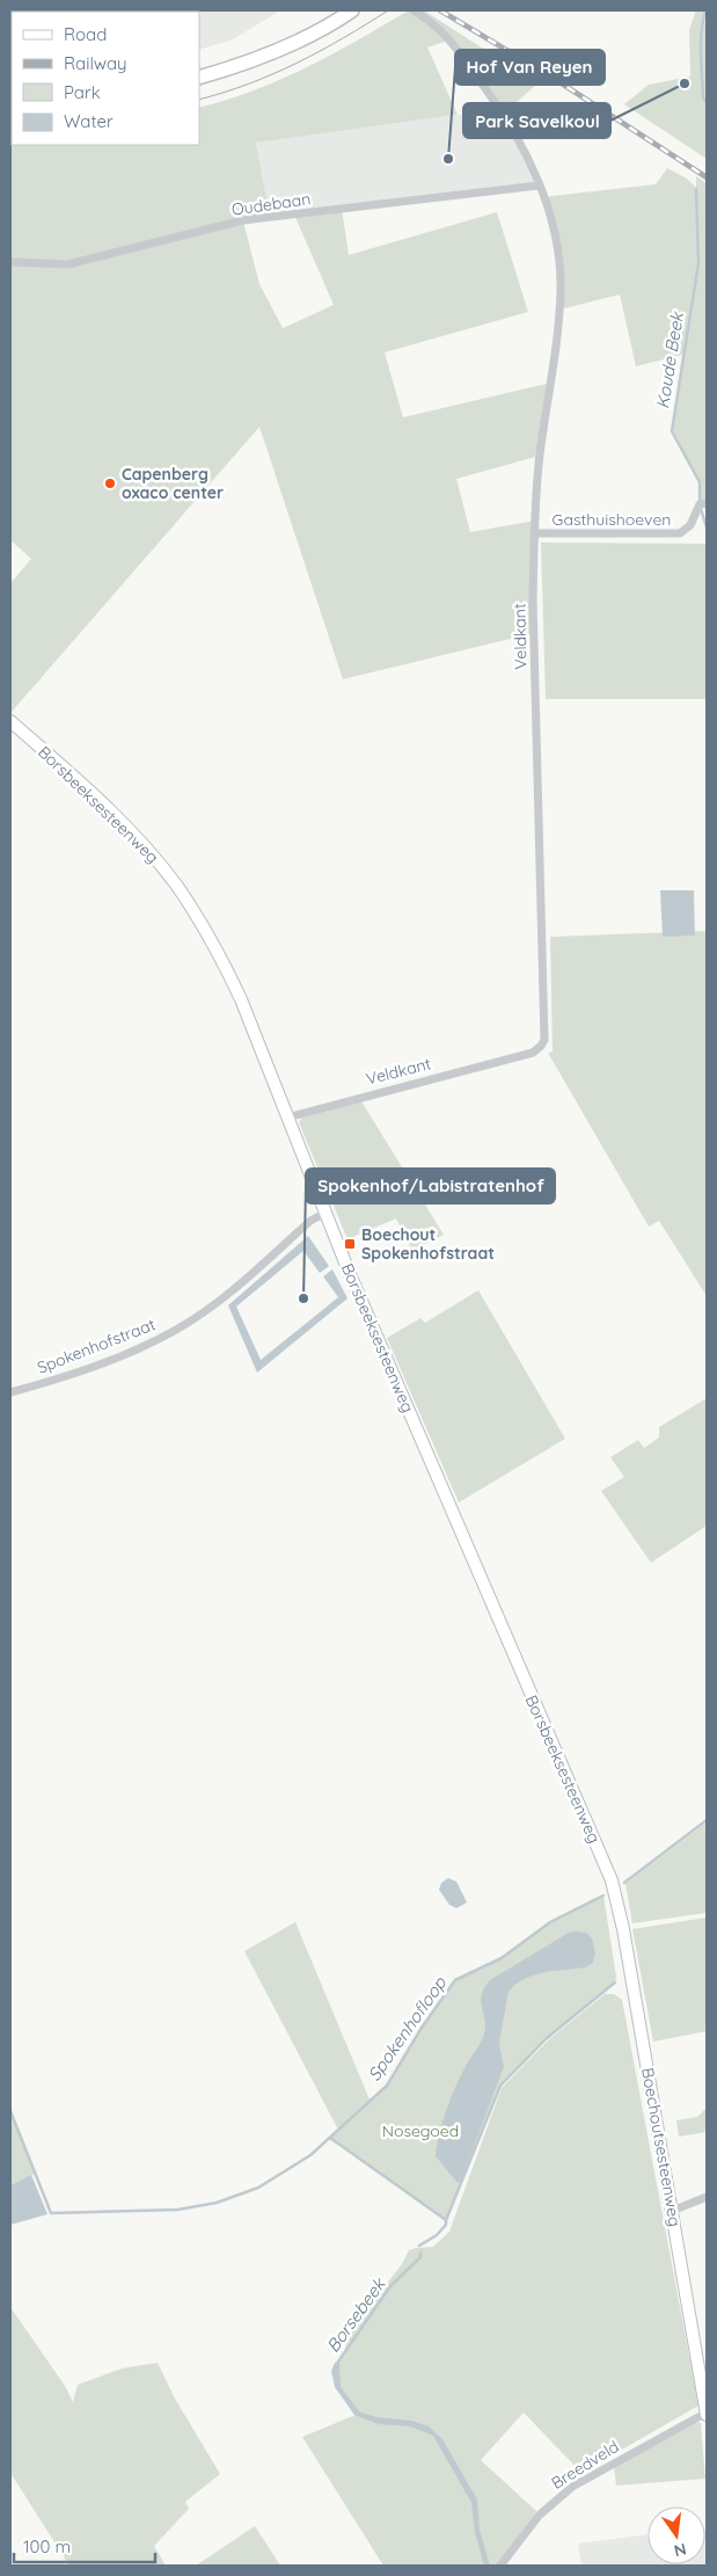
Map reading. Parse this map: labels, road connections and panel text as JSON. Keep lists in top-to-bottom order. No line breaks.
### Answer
{"streets":{"street":["Oudebaan","Gasthuishoeven","Veldkant","Borsbeeksesteenweg","Spokenhofstraat","Boechoutsesteenweg","Breedveld"]},"crossings":[["Oudebaan","Veldkant"],["Gasthuishoeven","Veldkant"],["Veldkant","Borsbeeksesteenweg"],["Borsbeeksesteenweg","Spokenhofstraat"],["Borsbeeksesteenweg","Boechoutsesteenweg"],["Boechoutsesteenweg","Breedveld"]],"water":["Koude Beek","Spokenhofloop","Borsebeek"],"parks":["Nosegoed"],"places":{"other":["Park Savelkoul","Hof Van Reyen","Capenberg oxaco center","Spokenhof/Labistratenhof"],"transit":["Boechout Spokenhofstraat"]},"legend":["Road","Railway","Park","Water"],"scale_bar":"100 m","north":"bottom"}
